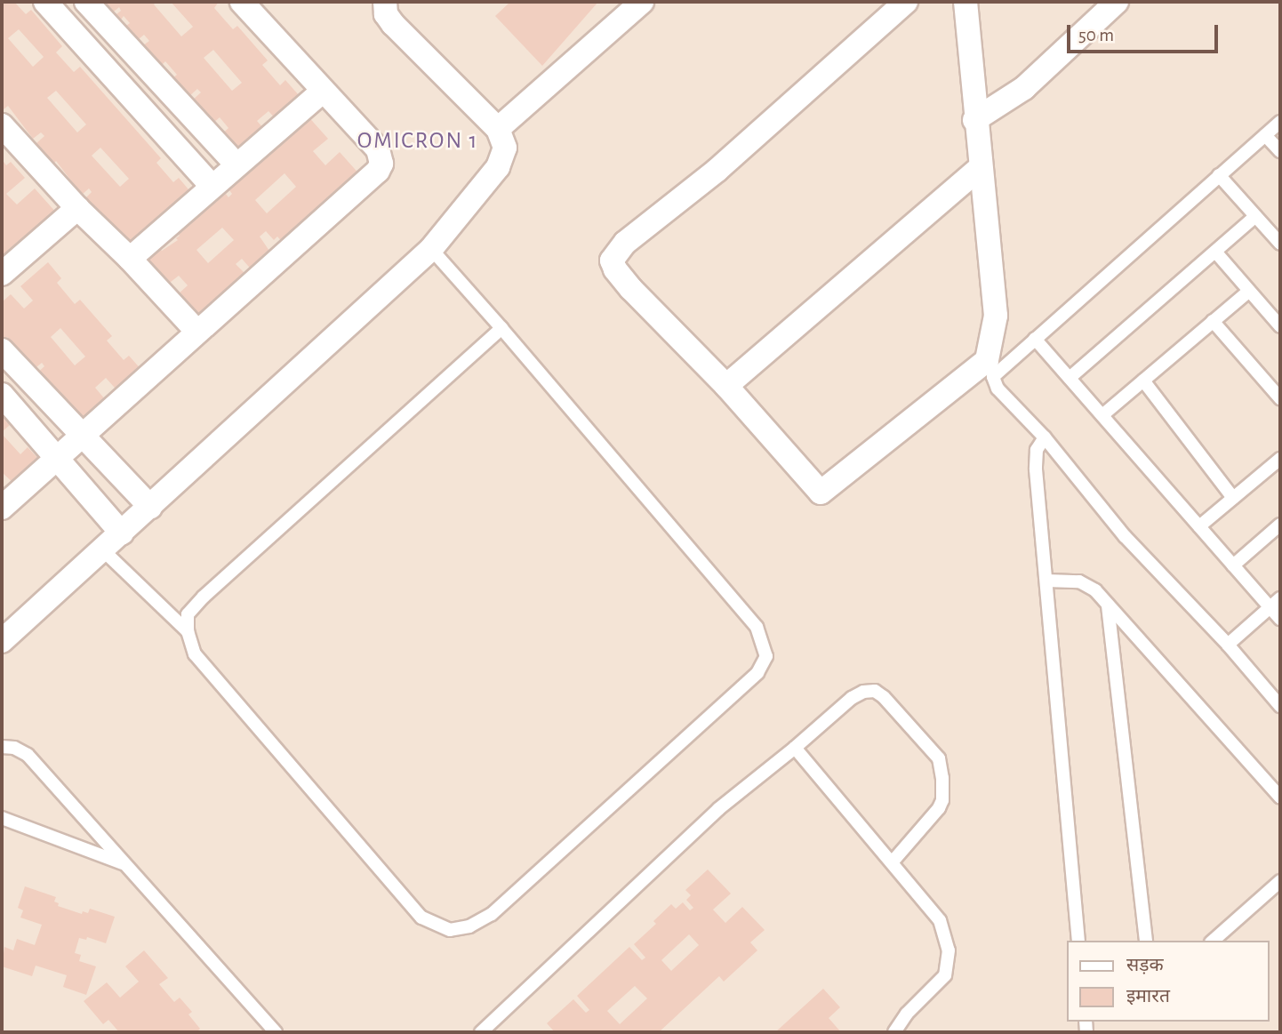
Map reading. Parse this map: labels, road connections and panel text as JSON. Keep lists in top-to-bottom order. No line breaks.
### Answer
{"districts":["OMICRON 1"],"legend":["सड़क","इमारत"],"scale_bar":"50 m"}
